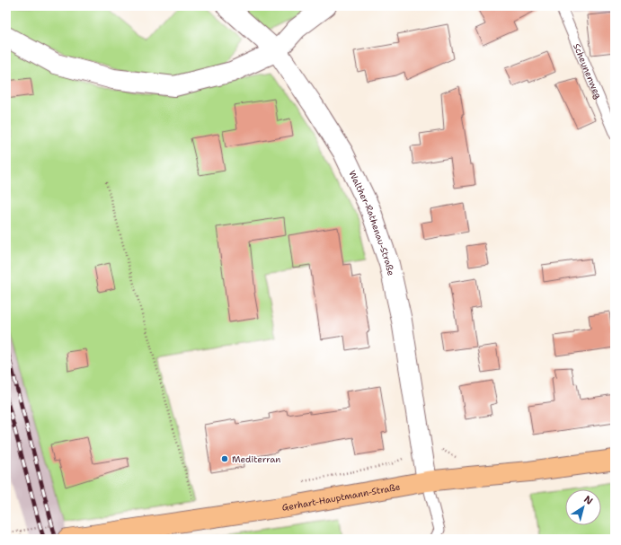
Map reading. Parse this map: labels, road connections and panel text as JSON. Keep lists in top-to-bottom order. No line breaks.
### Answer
{"streets":{"main road":["Gerhart-Hauptmann-Straße"],"street":["Walther-Rathenau-Straße"],"lane":["Scheunenweg"]},"crossings":[["Walther-Rathenau-Straße","Gerhart-Hauptmann-Straße"]],"places":["Mediterran"],"north":"top right"}
